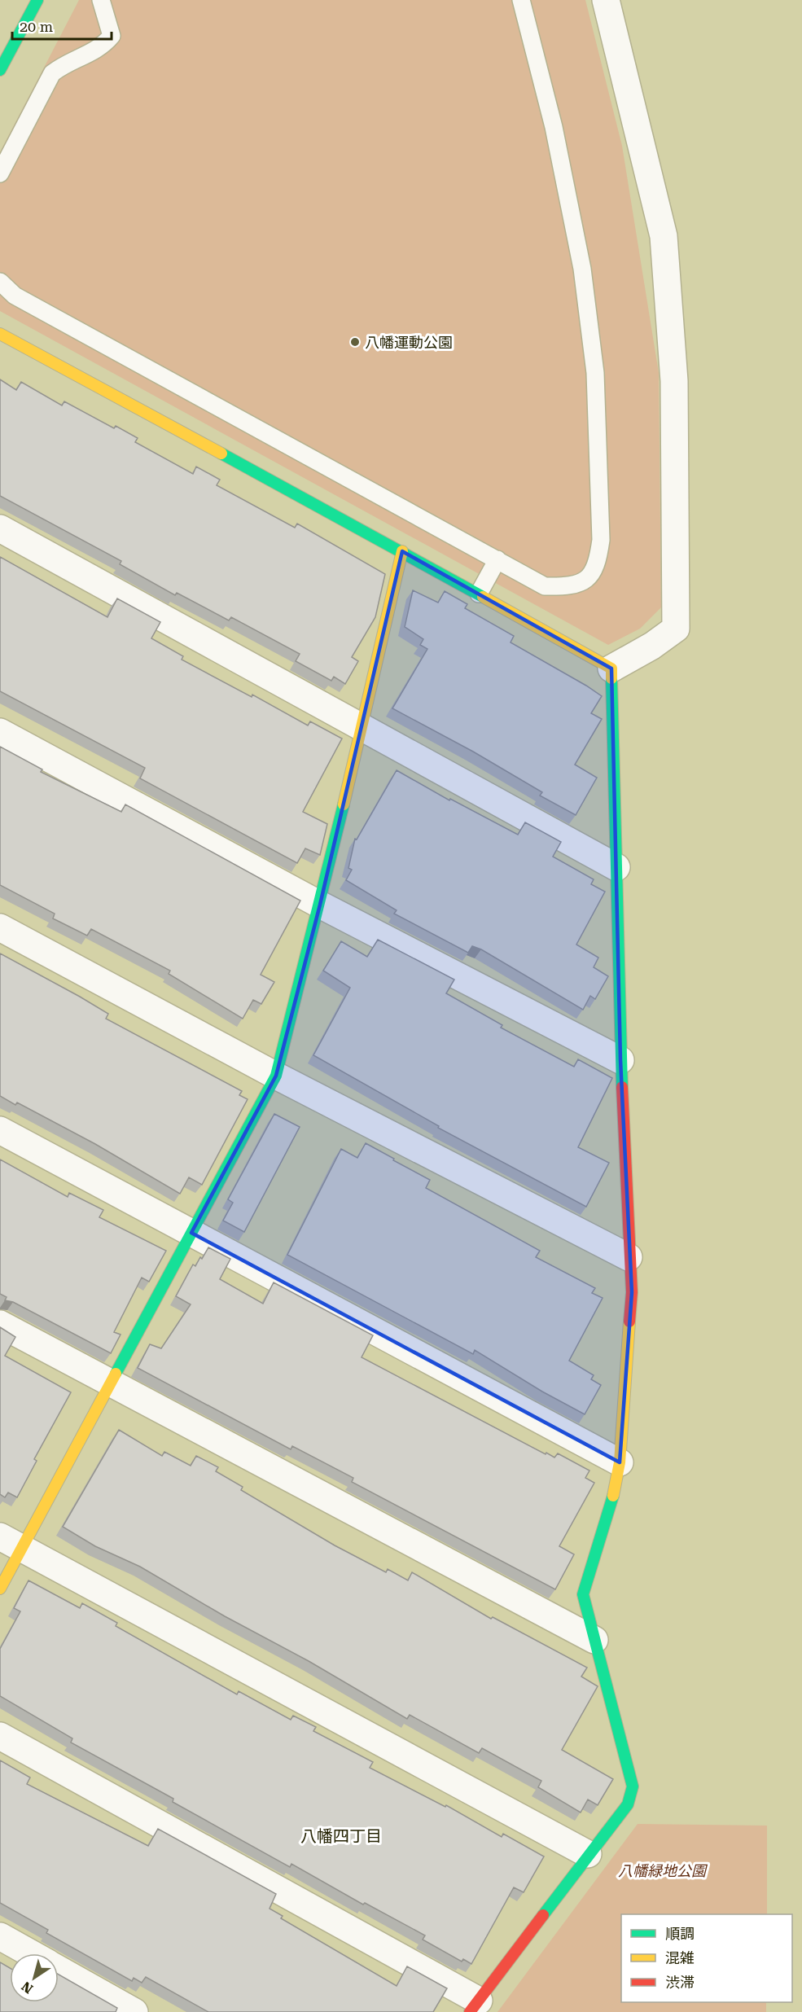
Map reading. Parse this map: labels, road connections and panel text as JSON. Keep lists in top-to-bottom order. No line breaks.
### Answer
{"districts":["八幡四丁目"],"parks":["八幡緑地公園"],"places":["八幡運動公園"],"legend":["順調","混雑","渋滞"],"scale_bar":"20 m","north":"bottom left"}
